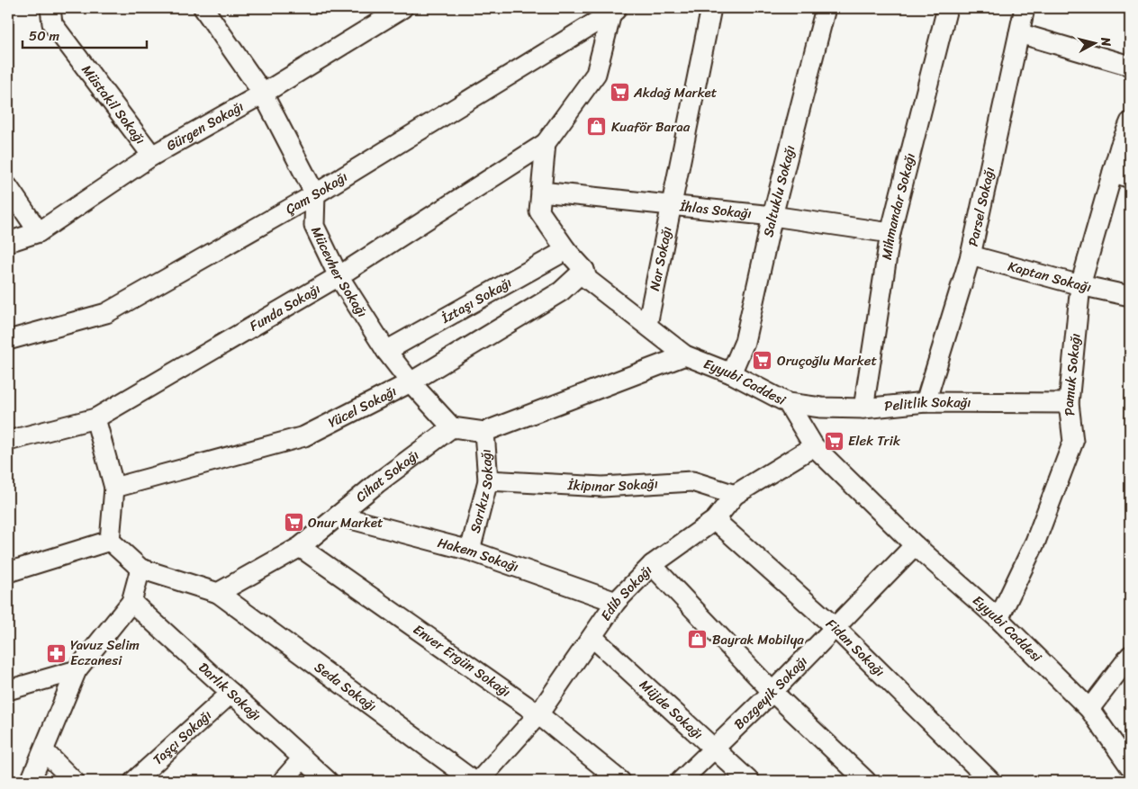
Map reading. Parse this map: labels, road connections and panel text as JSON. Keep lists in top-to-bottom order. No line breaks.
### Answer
{"streets":{"street":["Müstakil Sokağı","Gürgen Sokağı","Saltuklu Sokağı","Çam Sokağı","Mihmandar Sokağı","Parsel Sokağı","İhlas Sokağı","Nar Sokağı","Mücevher Sokağı","Kaptan Sokağı","İztaşı Sokağı","Funda Sokağı","Pamuk Sokağı","Eyyubi Caddesi","Pelitlik Sokağı","Yücel Sokağı","Cihat Sokağı","İkipınar Sokağı","Sarıkız Sokağı","Hakem Sokağı","Edib Sokağı","Fidan Sokağı","Enver Ergün Sokağı","Seda Sokağı","Darlık Sokağı","Bozgeyik Sokağı","Müjde Sokağı","Taşçı Sokağı"]},"crossings":[["Müstakil Sokağı","Gürgen Sokağı"],["Gürgen Sokağı","Mücevher Sokağı"],["Saltuklu Sokağı","İhlas Sokağı"],["Saltuklu Sokağı","Eyyubi Caddesi"],["Çam Sokağı","Mücevher Sokağı"],["Mihmandar Sokağı","İhlas Sokağı"],["Mihmandar Sokağı","Pelitlik Sokağı"],["Parsel Sokağı","Kaptan Sokağı"],["Parsel Sokağı","Pelitlik Sokağı"],["İhlas Sokağı","Nar Sokağı"],["İhlas Sokağı","Eyyubi Caddesi"],["Nar Sokağı","Eyyubi Caddesi"],["Mücevher Sokağı","İztaşı Sokağı"],["Mücevher Sokağı","Funda Sokağı"],["Mücevher Sokağı","Yücel Sokağı"],["Mücevher Sokağı","Cihat Sokağı"],["Kaptan Sokağı","Pamuk Sokağı"],["İztaşı Sokağı","Eyyubi Caddesi"],["Funda Sokağı","Eyyubi Caddesi"],["Pamuk Sokağı","Eyyubi Caddesi"],["Pamuk Sokağı","Pelitlik Sokağı"],["Eyyubi Caddesi","Pelitlik Sokağı"],["Eyyubi Caddesi","Yücel Sokağı"],["Eyyubi Caddesi","Edib Sokağı"],["Eyyubi Caddesi","Bozgeyik Sokağı"],["Cihat Sokağı","Hakem Sokağı"],["Cihat Sokağı","Enver Ergün Sokağı"],["Cihat Sokağı","Seda Sokağı"],["İkipınar Sokağı","Sarıkız Sokağı"],["İkipınar Sokağı","Edib Sokağı"],["Sarıkız Sokağı","Hakem Sokağı"],["Hakem Sokağı","Edib Sokağı"],["Edib Sokağı","Fidan Sokağı"],["Edib Sokağı","Enver Ergün Sokağı"],["Edib Sokağı","Müjde Sokağı"],["Fidan Sokağı","Bozgeyik Sokağı"],["Darlık Sokağı","Taşçı Sokağı"],["Bozgeyik Sokağı","Müjde Sokağı"]],"places":{"supermarket":["Akdağ Market","Oruçoğlu Market","Elek Trik","Onur Market"],"shop":["Kuaför Baraa","Bayrak Mobilya"],"pharmacy":["Yavuz Selim Eczanesi"]},"scale_bar":"50 m","north":"right"}
